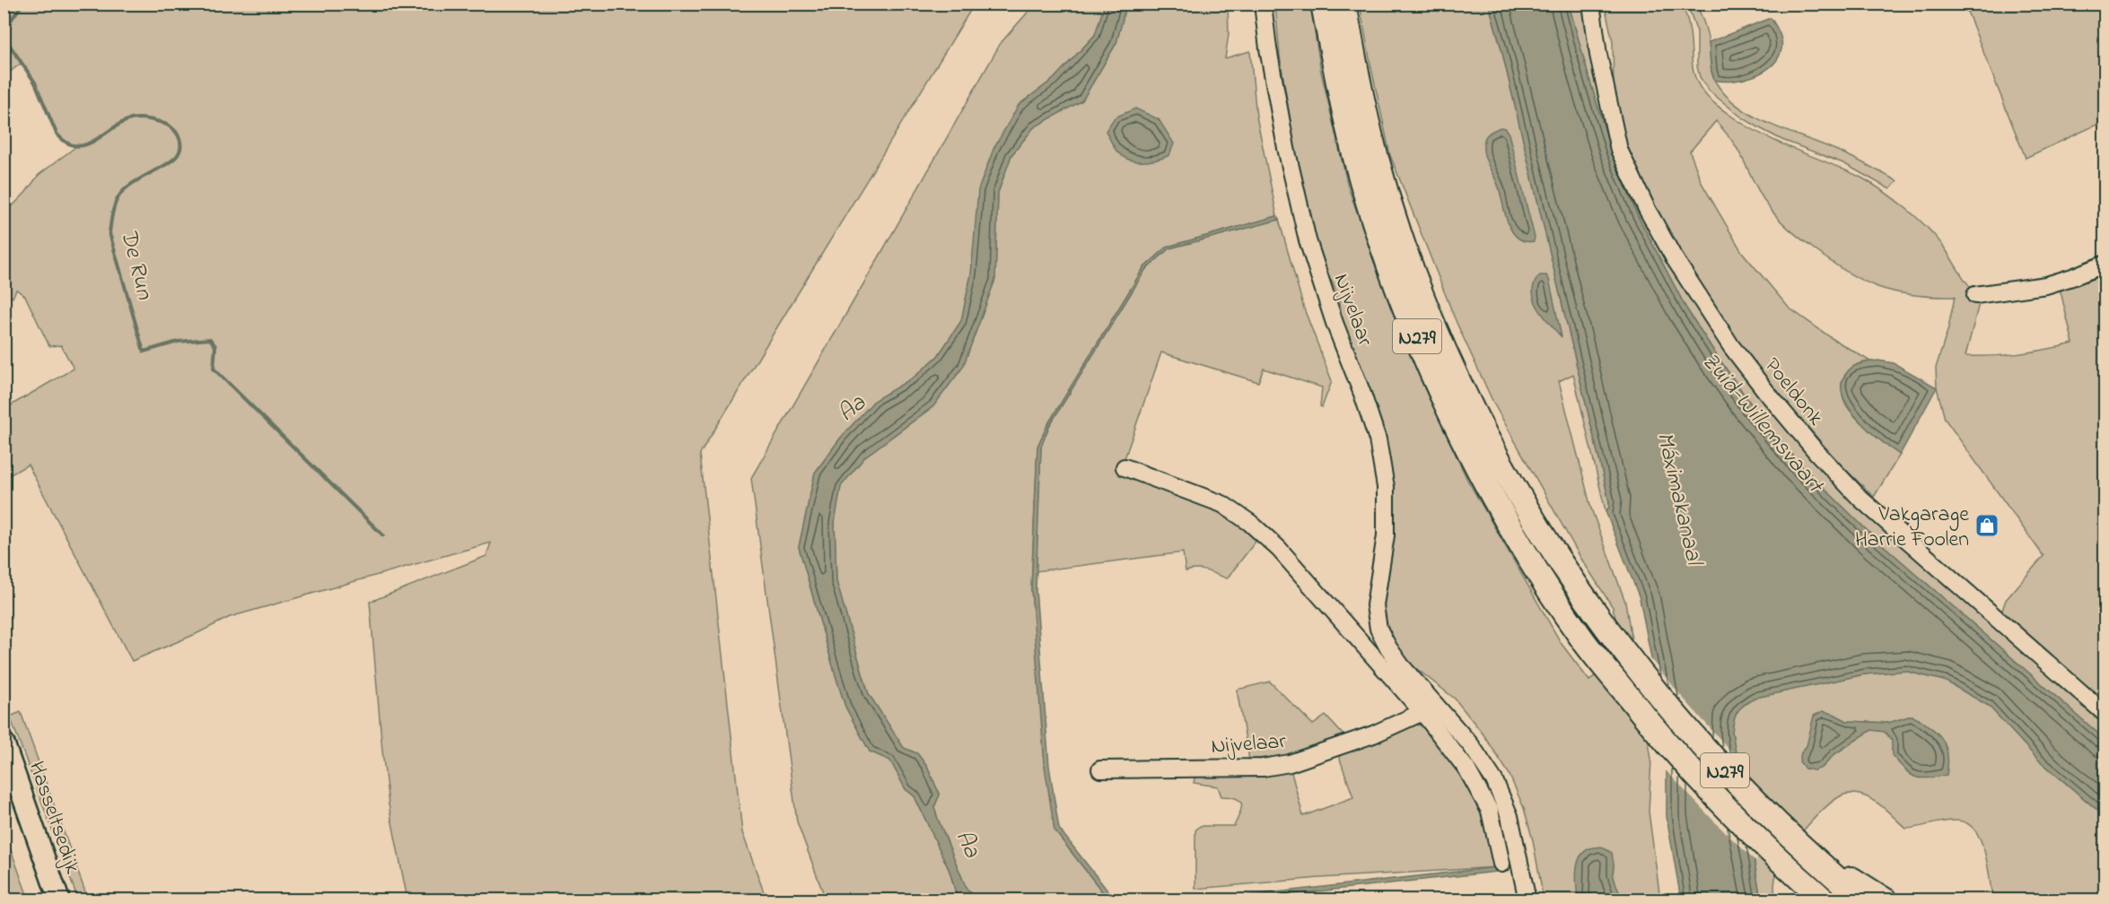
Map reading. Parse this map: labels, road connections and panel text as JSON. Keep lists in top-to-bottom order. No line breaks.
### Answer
{"streets":{"highway":["N279"],"main road":["Hasseltsedijk"],"street":["Nijvelaar","Poeldonk"]},"water":["De Run","Aa","Zuid-Willemsvaart","Máximakanaal"],"places":{"shop":["Vakgarage Harrie Foolen"]}}
